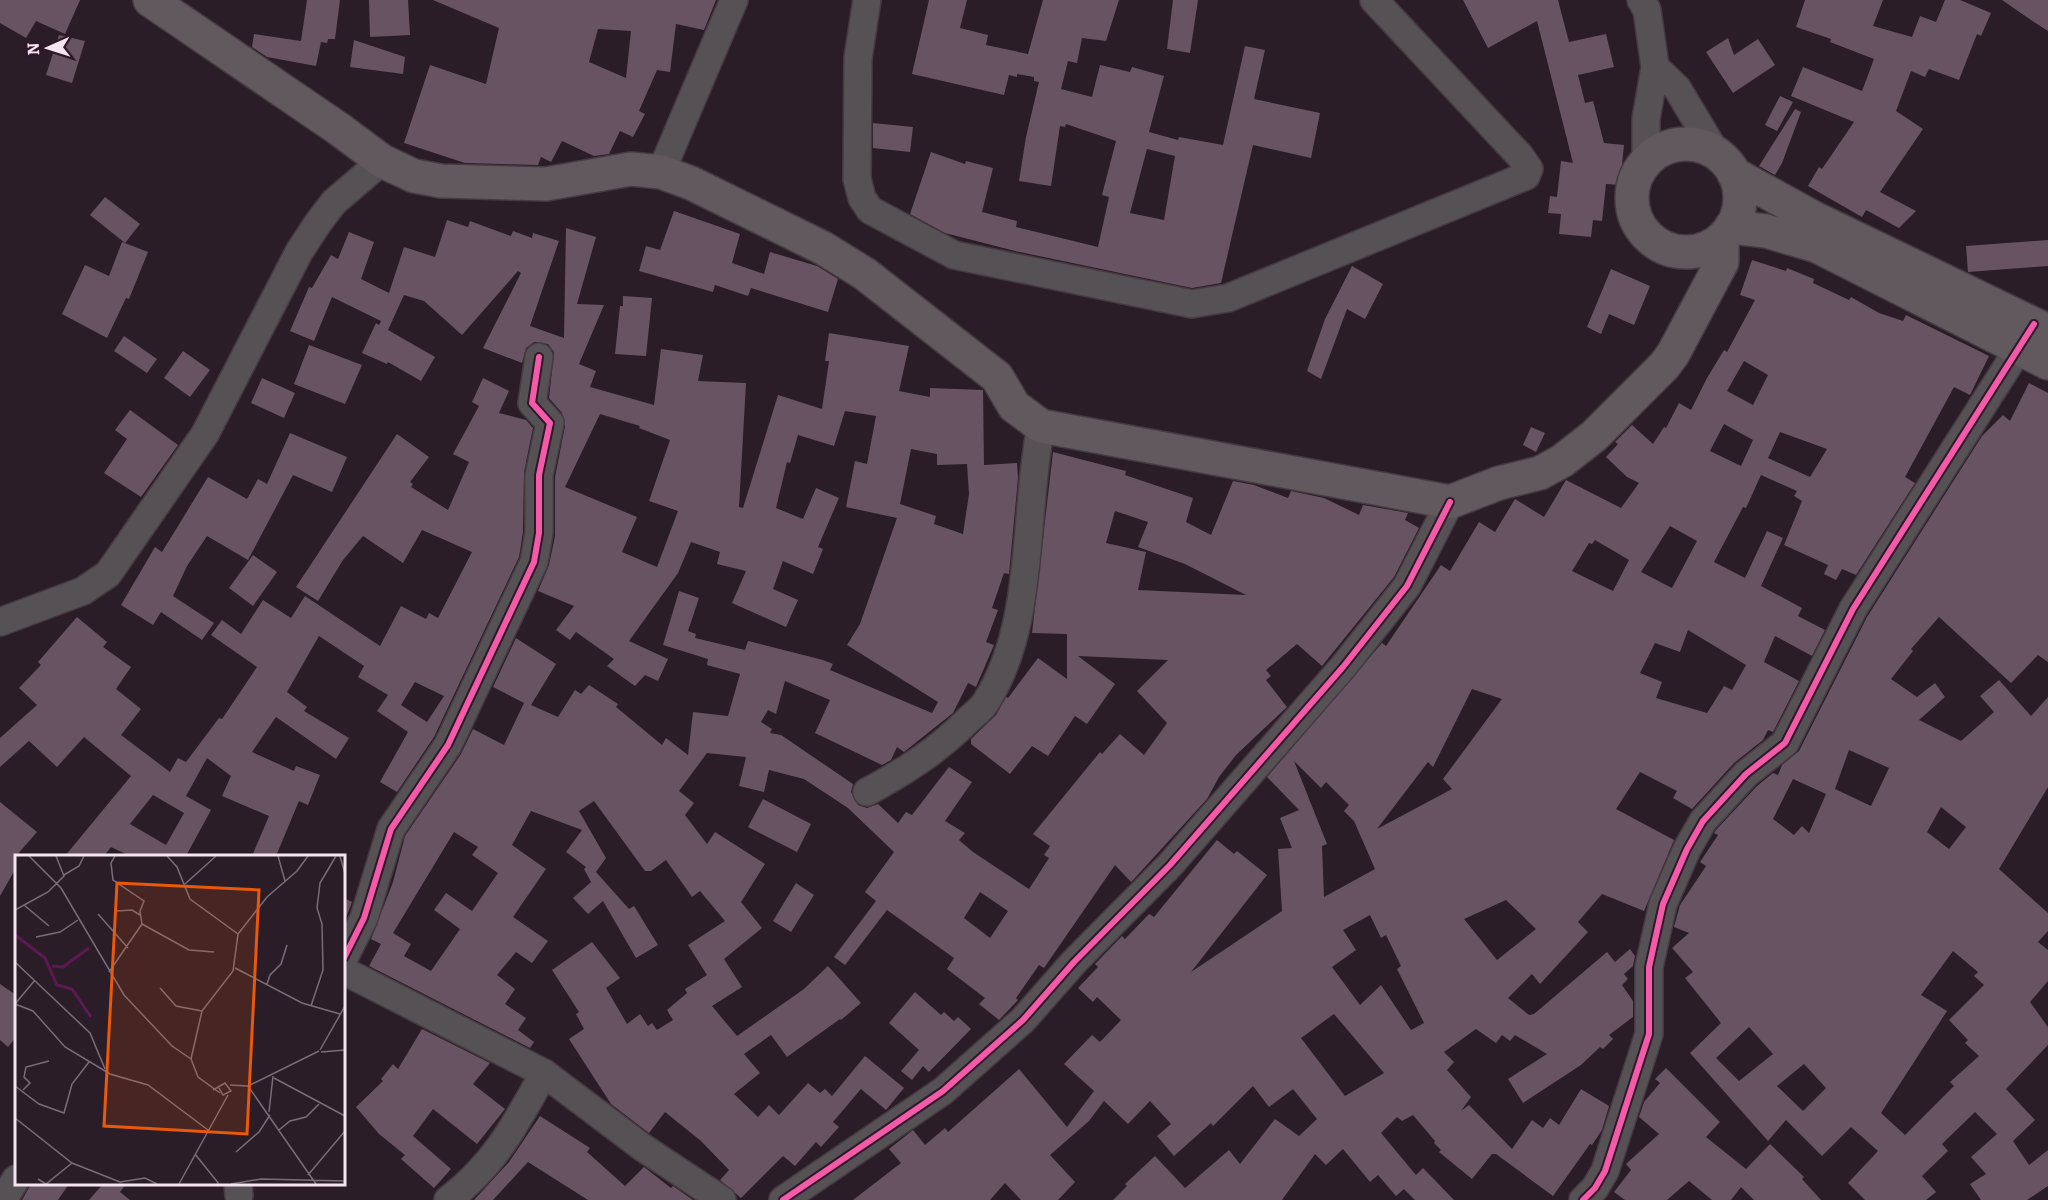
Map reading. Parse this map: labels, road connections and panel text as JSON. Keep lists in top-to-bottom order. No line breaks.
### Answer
{"north":"left"}
